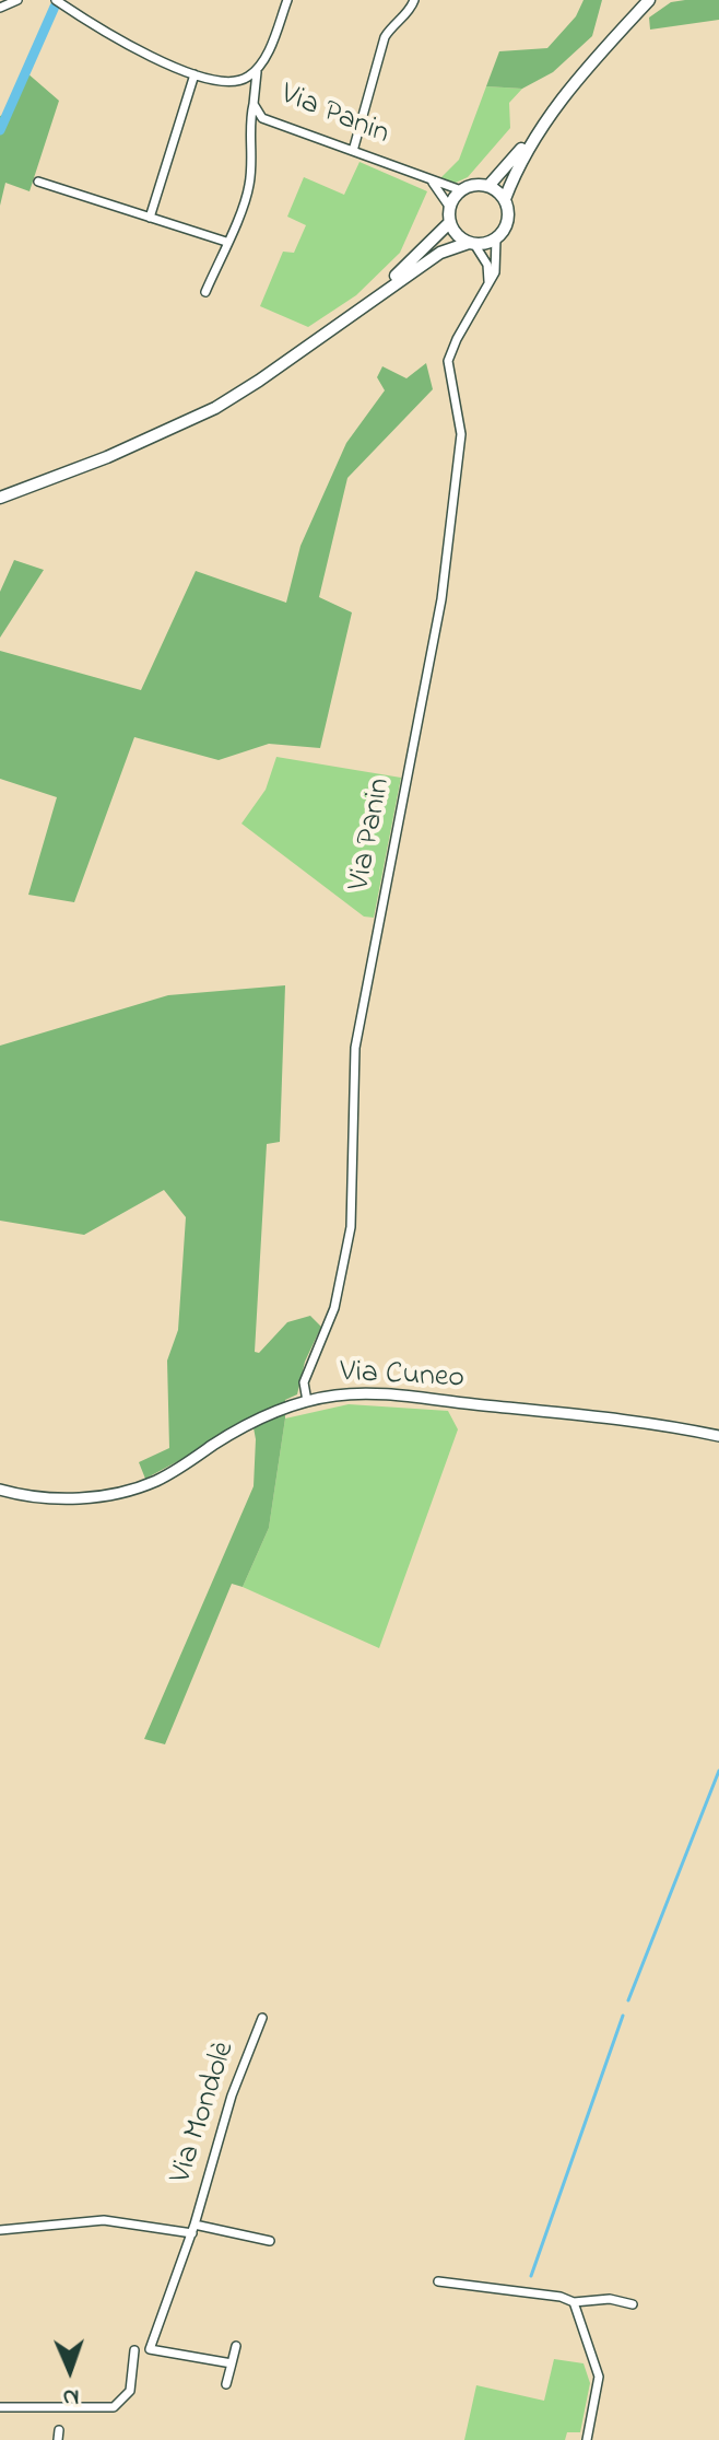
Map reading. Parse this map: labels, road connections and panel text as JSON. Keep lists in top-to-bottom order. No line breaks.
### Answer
{"streets":{"street":["Via Panin","Via Cuneo","Via Mondolè"]},"crossings":[["Via Panin","Via Cuneo"]],"north":"bottom"}
